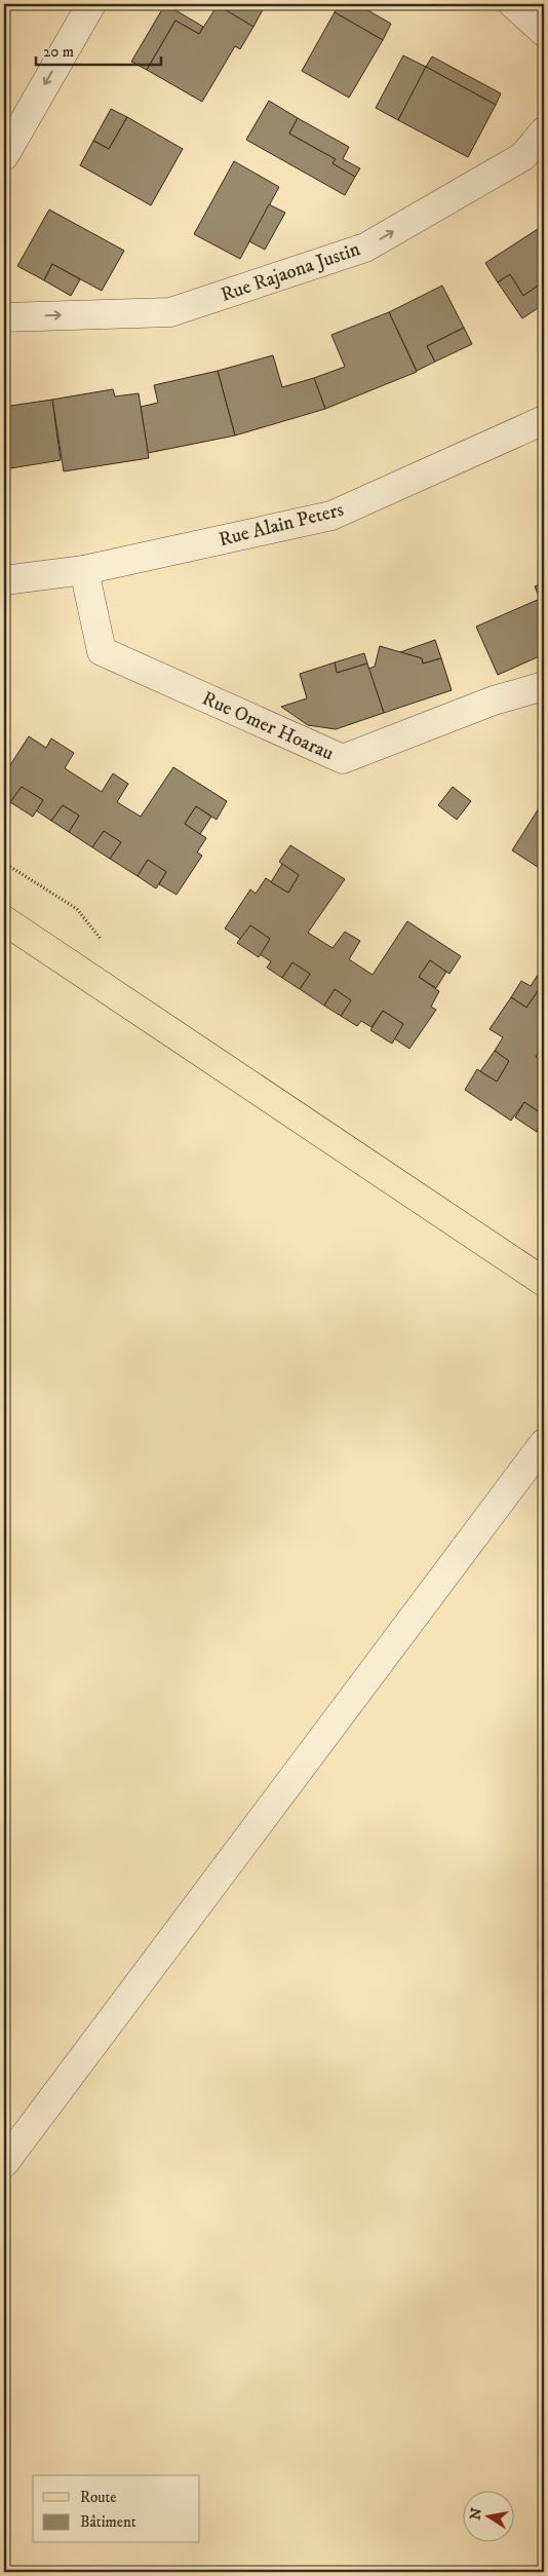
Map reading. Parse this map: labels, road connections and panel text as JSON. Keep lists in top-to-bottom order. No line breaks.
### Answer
{"streets":{"street":["Rue Rajaona Justin","Rue Alain Peters","Rue Omer Hoarau"]},"crossings":[["Rue Alain Peters","Rue Omer Hoarau"]],"one_way":["Rue Rajaona Justin"],"legend":["Route","Bâtiment"],"scale_bar":"20 m","north":"left"}
